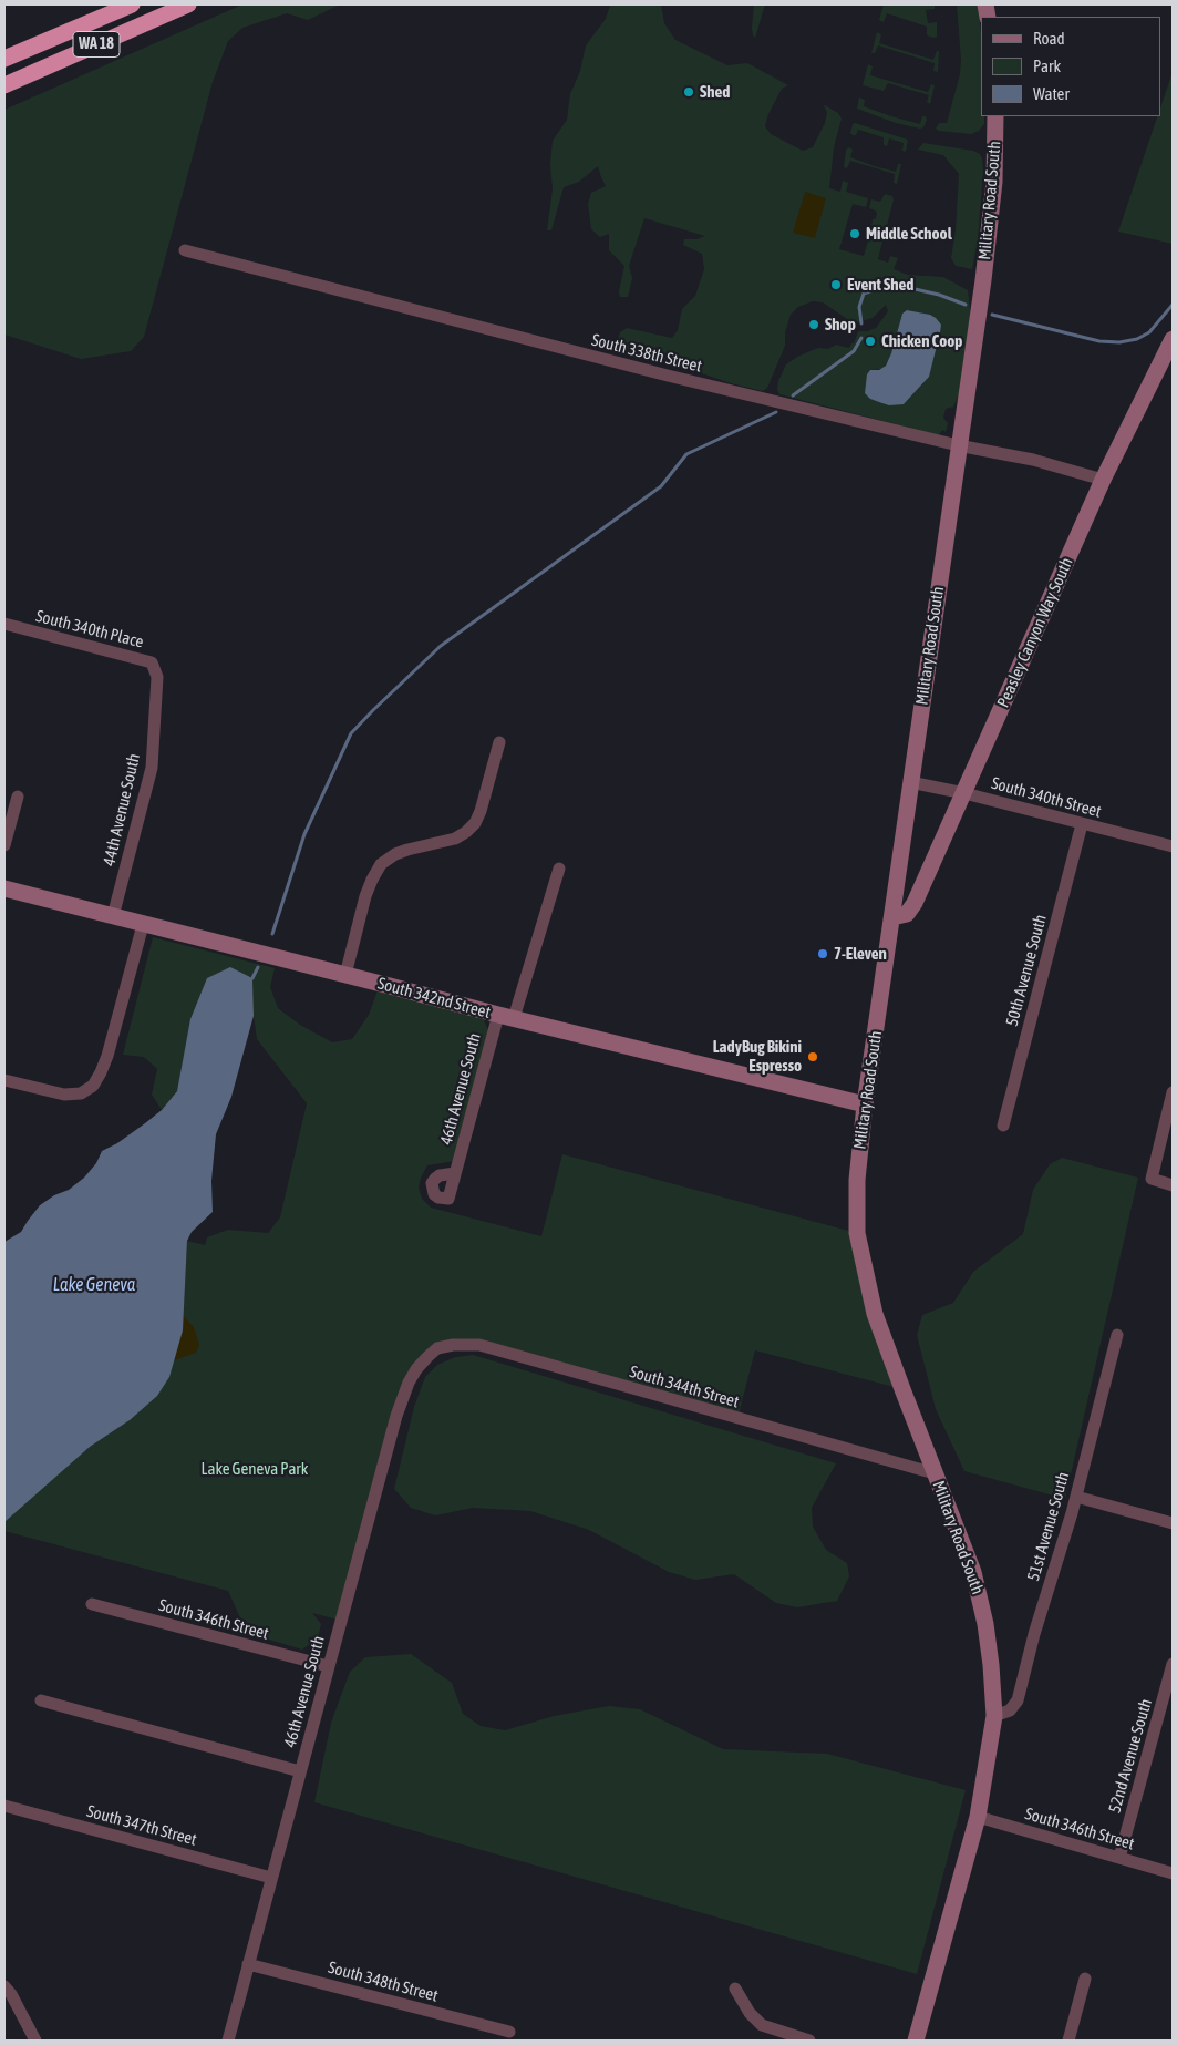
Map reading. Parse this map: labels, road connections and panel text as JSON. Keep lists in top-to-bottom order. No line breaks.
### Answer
{"streets":{"highway":["WA 18"],"main road":["Military Road South","Peasley Canyon Way South","South 342nd Street"],"street":["South 338th Street","South 340th Place","South 340th Street","44th Avenue South","50th Avenue South","46th Avenue South","South 344th Street","51st Avenue South","South 346th Street","52nd Avenue South","South 347th Street","South 348th Street"]},"crossings":[["Military Road South","South 338th Street"],["Military Road South","Peasley Canyon Way South"],["Military Road South","South 340th Street"],["Military Road South","South 342nd Street"],["Military Road South","South 344th Street"],["Military Road South","51st Avenue South"],["Military Road South","South 346th Street"],["South 338th Street","Peasley Canyon Way South"],["South 340th Place","44th Avenue South"],["Peasley Canyon Way South","South 340th Street"],["South 340th Street","50th Avenue South"],["44th Avenue South","South 342nd Street"],["South 342nd Street","46th Avenue South"],["46th Avenue South","South 344th Street"],["46th Avenue South","South 346th Street"],["46th Avenue South","South 347th Street"],["46th Avenue South","South 348th Street"],["South 346th Street","52nd Avenue South"]],"water":["Lake Geneva"],"parks":["Lake Geneva Park"],"places":["Shed","Middle School","Event Shed","Shop","Chicken Coop","7-Eleven","LadyBug Bikini Espresso"],"legend":["Road","Park","Water"]}
